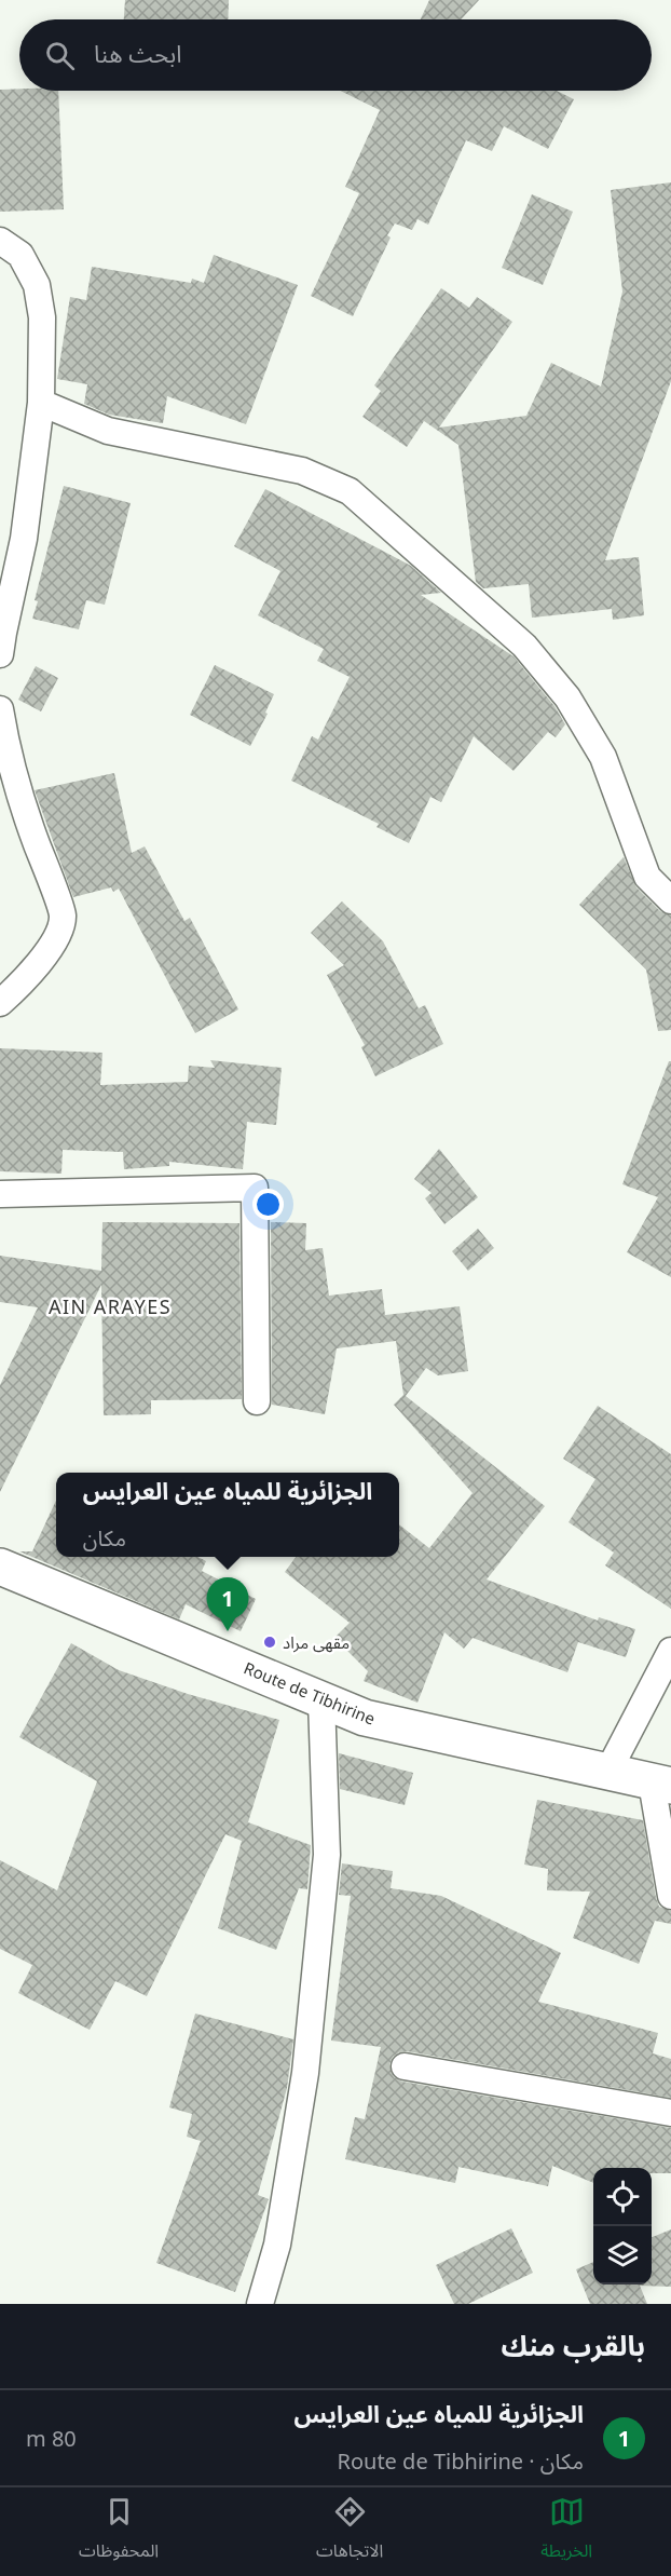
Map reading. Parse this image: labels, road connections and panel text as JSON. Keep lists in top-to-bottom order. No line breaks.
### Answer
{"streets":{"street":["Route de Tibhirine"]},"districts":["AIN ARAYES"],"places":["مقهى مراد"],"page":{"search":"ابحث هنا","popup":["الجزائرية للمياه عين العرايس","مكان"],"pins":"1","heading":"بالقرب منك","list":[{"mark":"1","name":"الجزائرية للمياه عين العرايس","note":"مكان · Route de Tibhirine","value":"80 m"}],"nav":["الخريطة","الاتجاهات","المحفوظات"]}}
